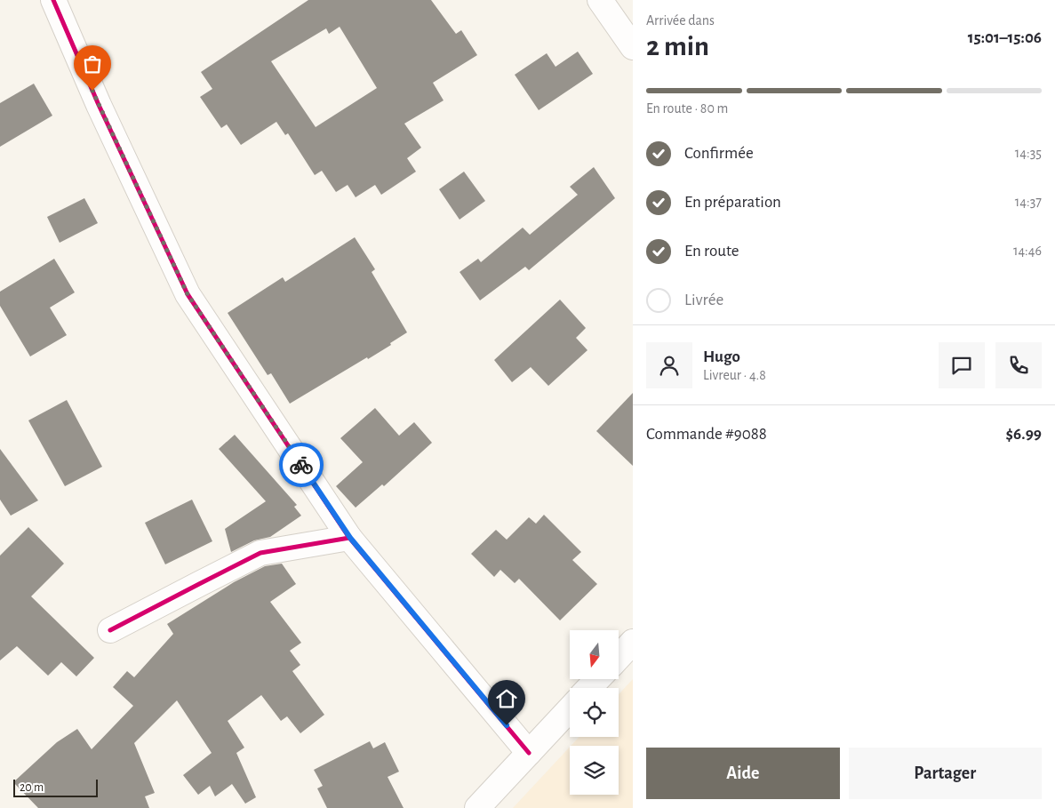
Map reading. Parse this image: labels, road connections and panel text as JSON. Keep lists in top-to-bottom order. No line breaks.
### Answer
{"scale_bar":"20 m","north":"bottom","page":{"heading":["2 min","Arrivée dans","15:01–15:06"],"panel":["Hugo","Livreur · 4.8","Commande #9088","$6.99"],"bar":"En route · 80 m","list":[["Confirmée","14:35"],["En préparation","14:37"],["En route","14:46"],"Livrée"],"buttons":["Aide","Partager"],"scale":"20 m"}}
